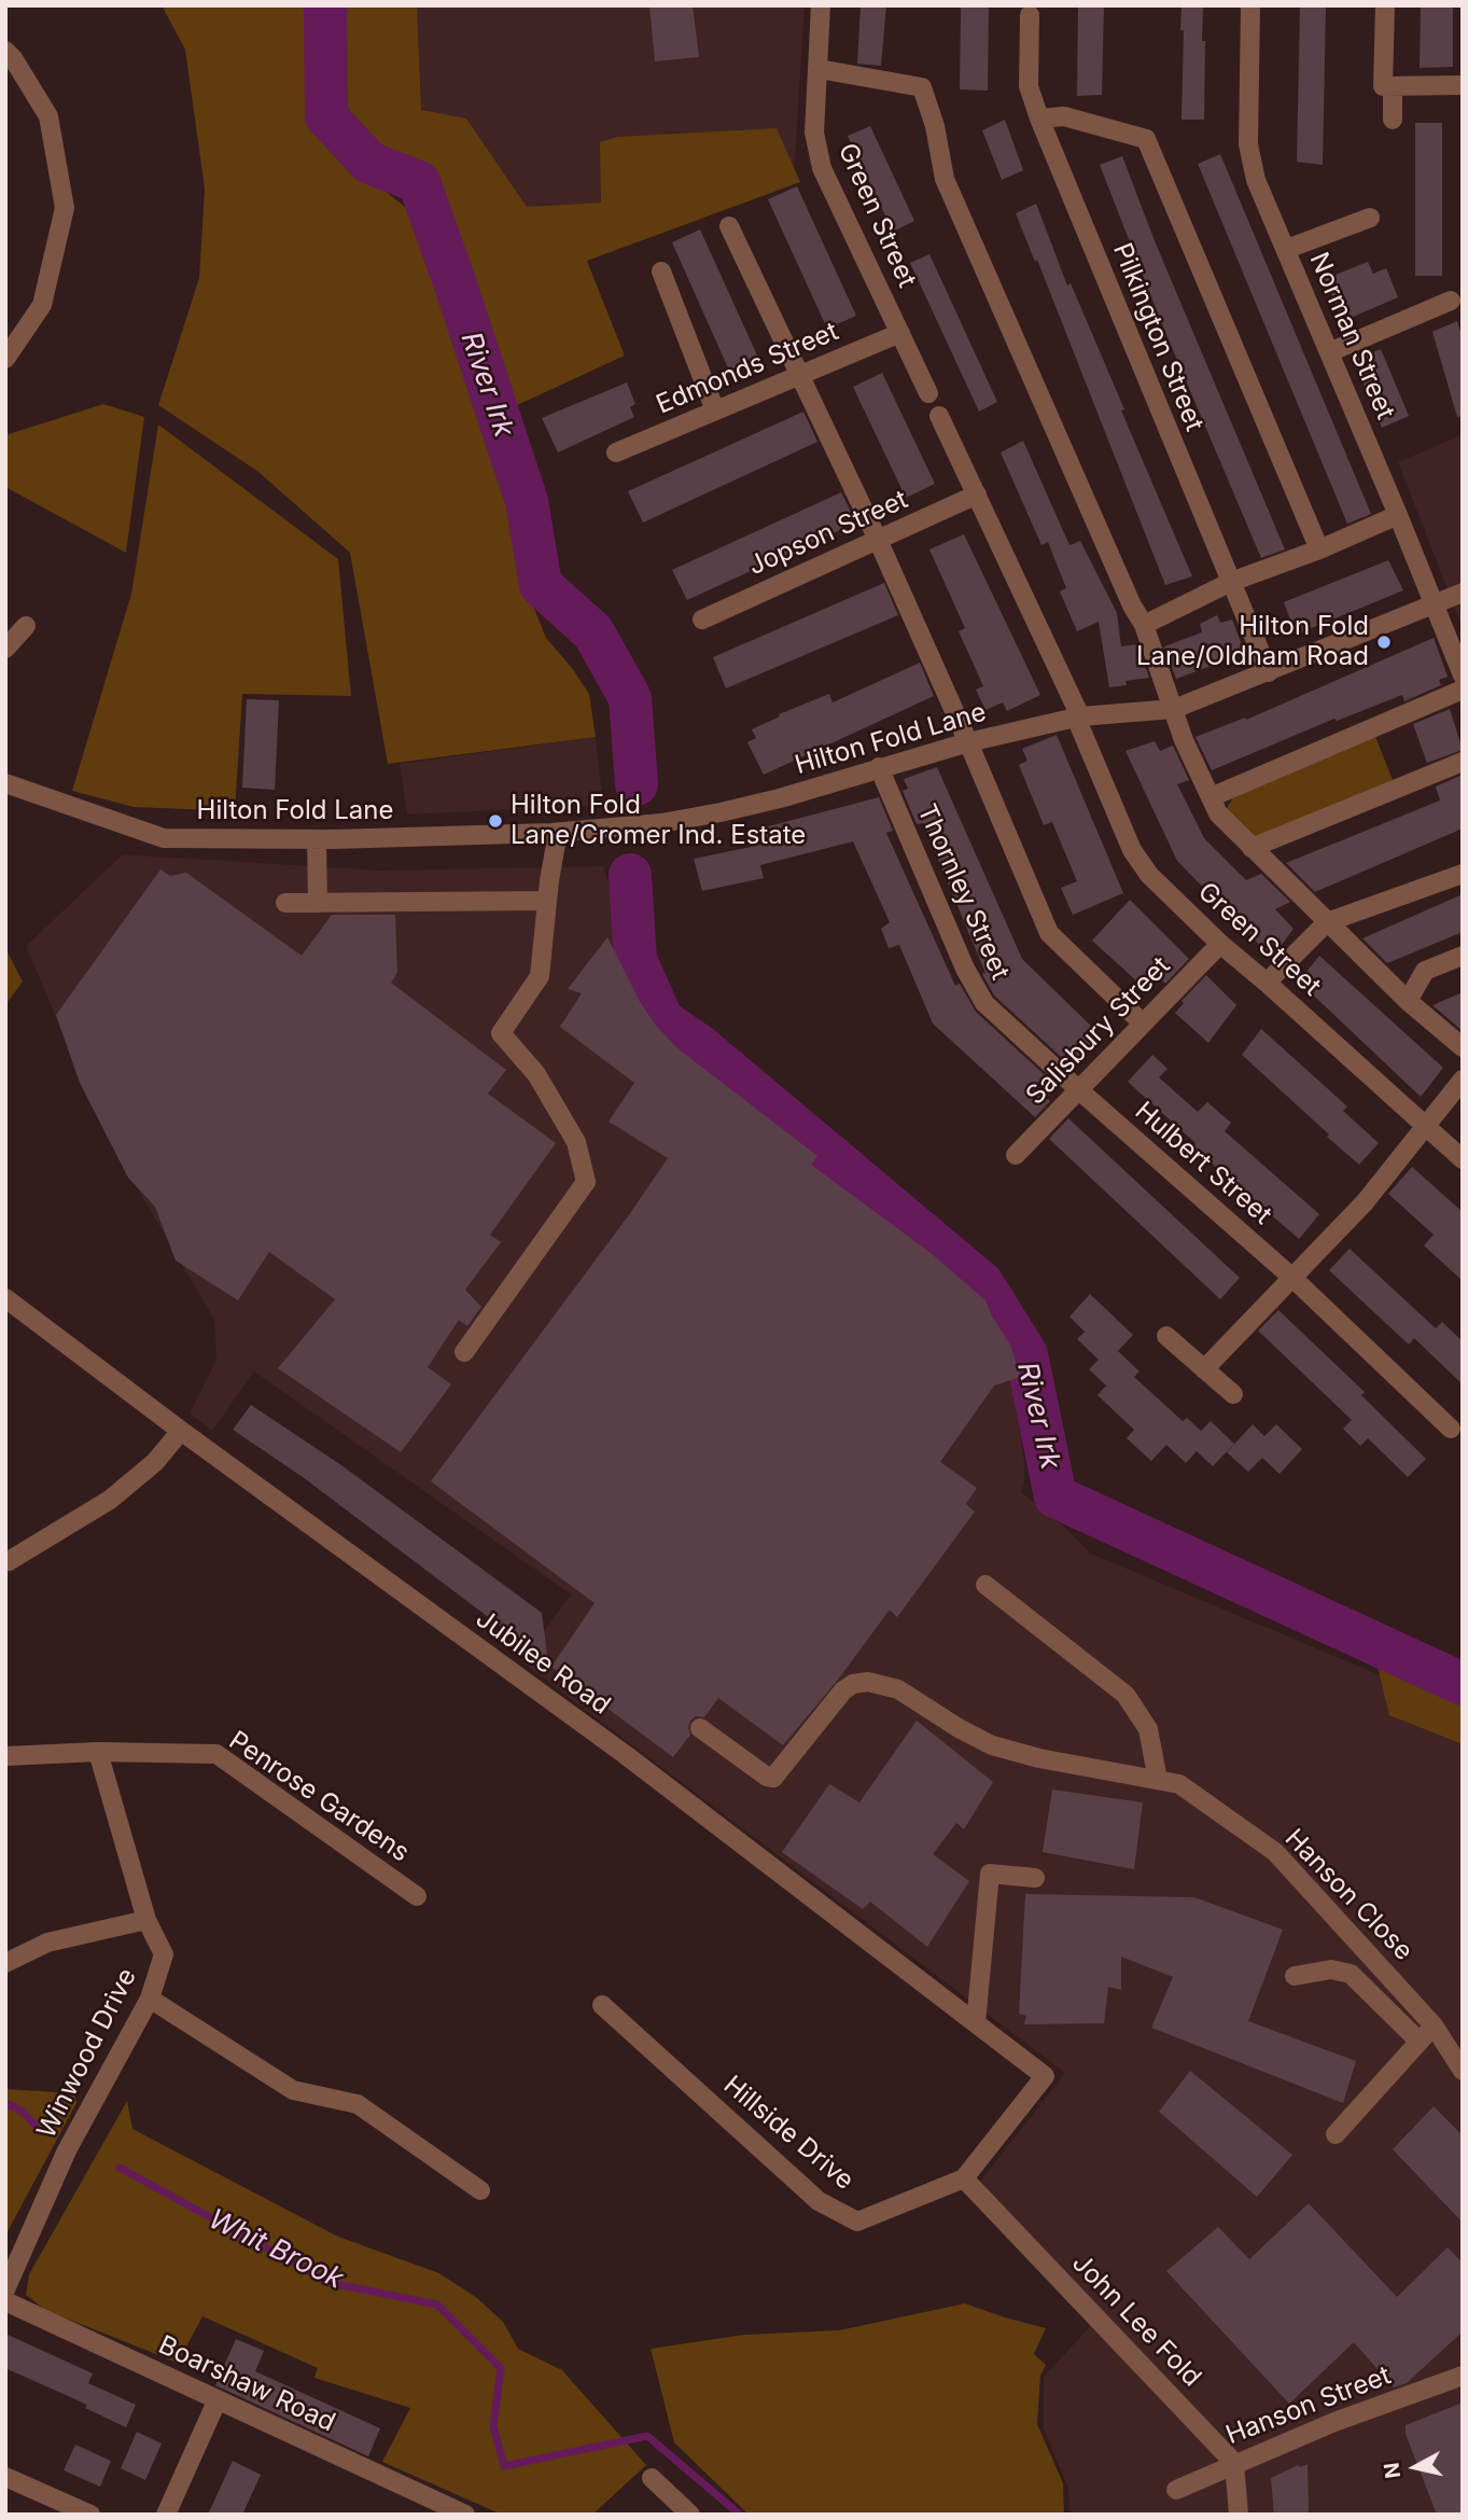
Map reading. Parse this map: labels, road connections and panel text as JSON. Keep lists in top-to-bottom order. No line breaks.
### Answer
{"streets":{"street":["Green Street","Norman Street","Pilkington Street","Edmonds Street","Jopson Street","Hilton Fold Lane","Thornley Street","Salisbury Street","Hulbert Street","Jubilee Road","Penrose Gardens","Hanson Close","Winwood Drive","Hillside Drive","John Lee Fold","Boarshaw Road","Hanson Street"]},"crossings":[["Green Street","Edmonds Street"],["Green Street","Jopson Street"],["Green Street","Hilton Fold Lane"],["Green Street","Salisbury Street"],["Norman Street","Hilton Fold Lane"],["Pilkington Street","Hilton Fold Lane"],["Hilton Fold Lane","Thornley Street"],["Thornley Street","Salisbury Street"],["Thornley Street","Hulbert Street"],["Salisbury Street","Hulbert Street"],["Jubilee Road","Hillside Drive"],["Jubilee Road","John Lee Fold"],["Penrose Gardens","Winwood Drive"],["Hillside Drive","John Lee Fold"],["John Lee Fold","Hanson Street"]],"water":["River Irk","Whit Brook"],"places":["Hilton Fold Lane/Oldham Road","Hilton Fold Lane/Cromer Ind. Estate"],"north":"left"}
